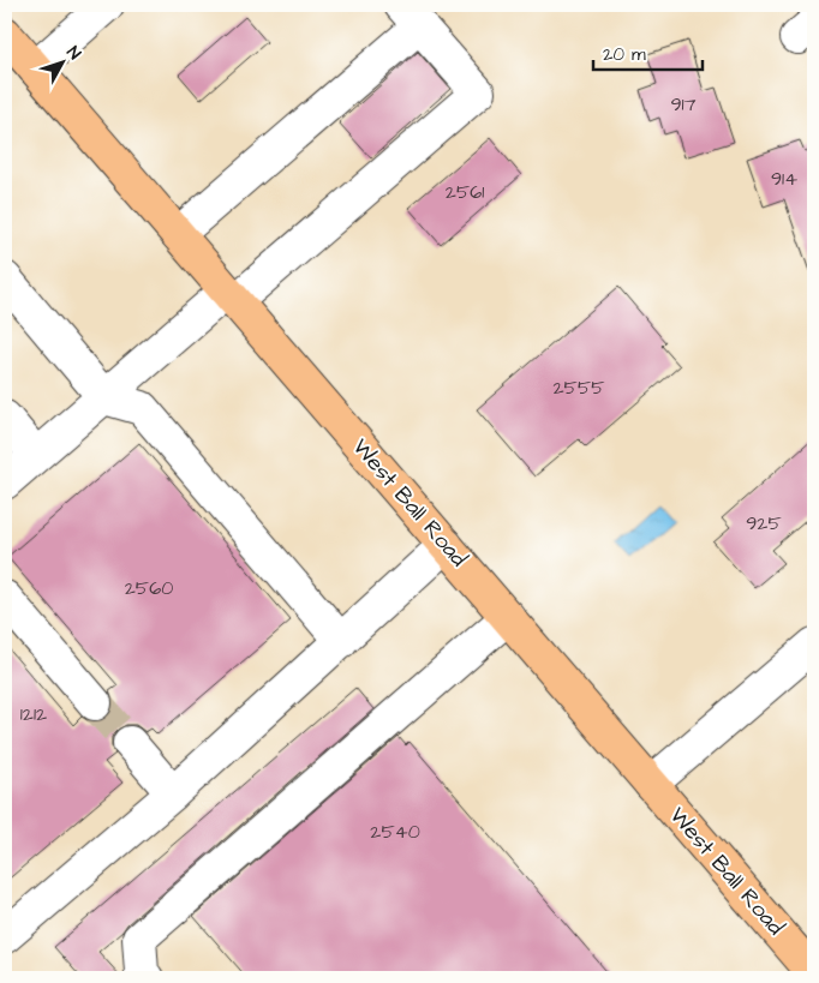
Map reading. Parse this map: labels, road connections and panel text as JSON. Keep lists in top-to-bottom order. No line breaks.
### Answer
{"streets":{"main road":["West Ball Road"]},"house_numbers":["917","914","2561","2555","925","2560","1212","2540"],"scale_bar":"20 m","north":"top right"}
